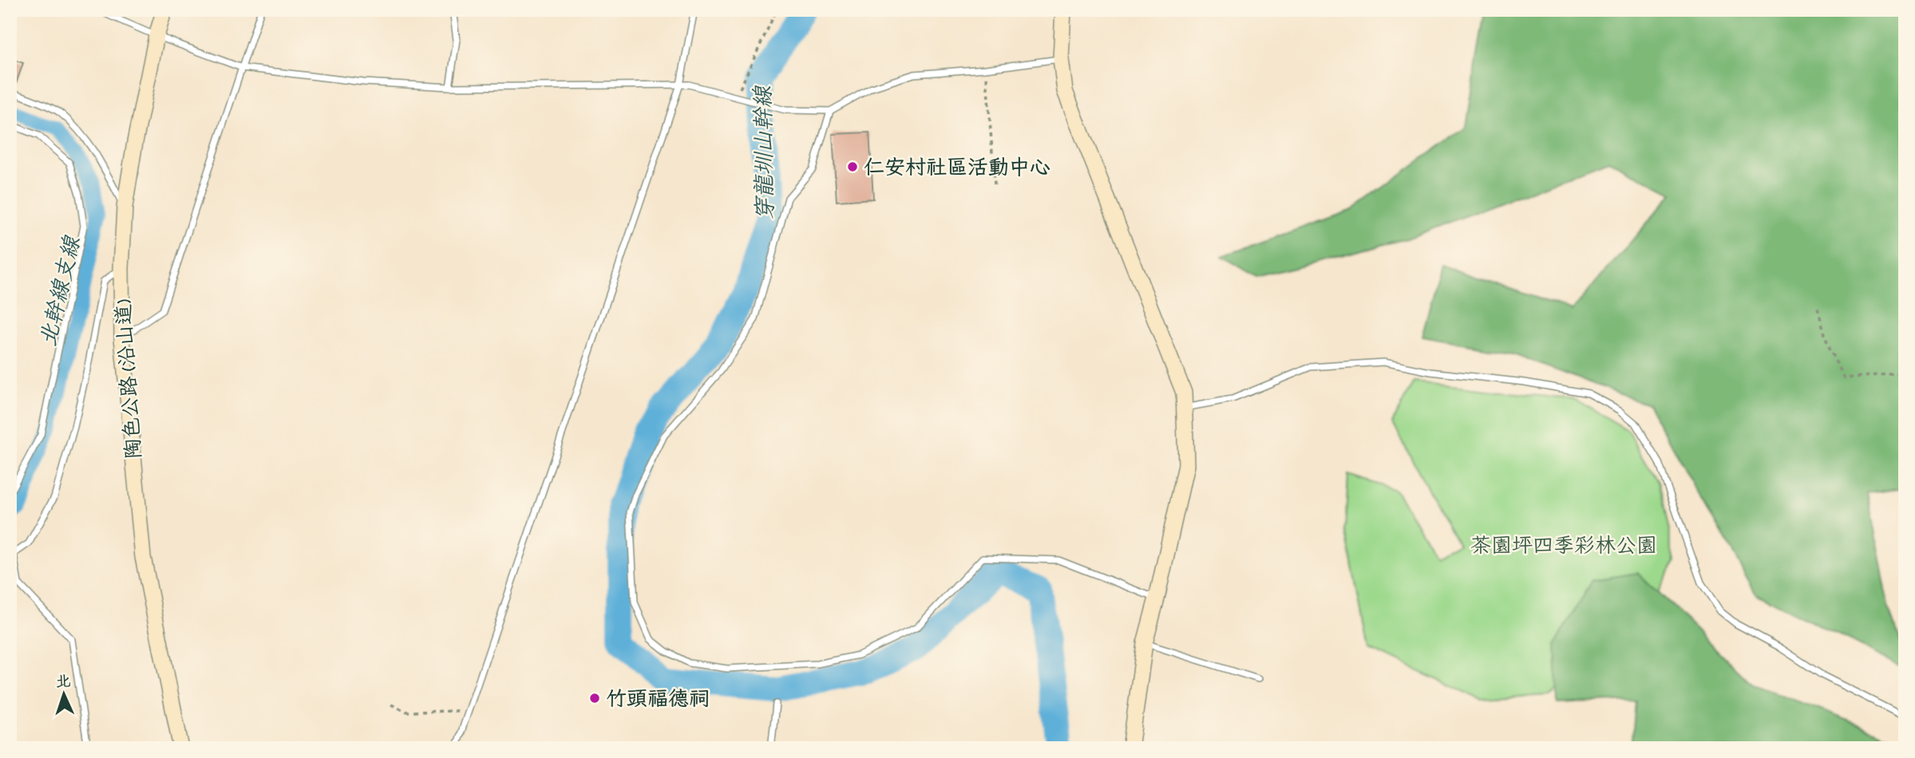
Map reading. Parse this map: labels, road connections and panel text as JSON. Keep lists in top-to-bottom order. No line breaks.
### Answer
{"streets":{"street":["陶色公路 (沿山道)"]},"water":["穿龍圳山幹線","北幹線支線"],"parks":["茶園坪四季彩林公園"],"places":["仁安村社區活動中心","竹頭福德祠"],"north":"top"}
